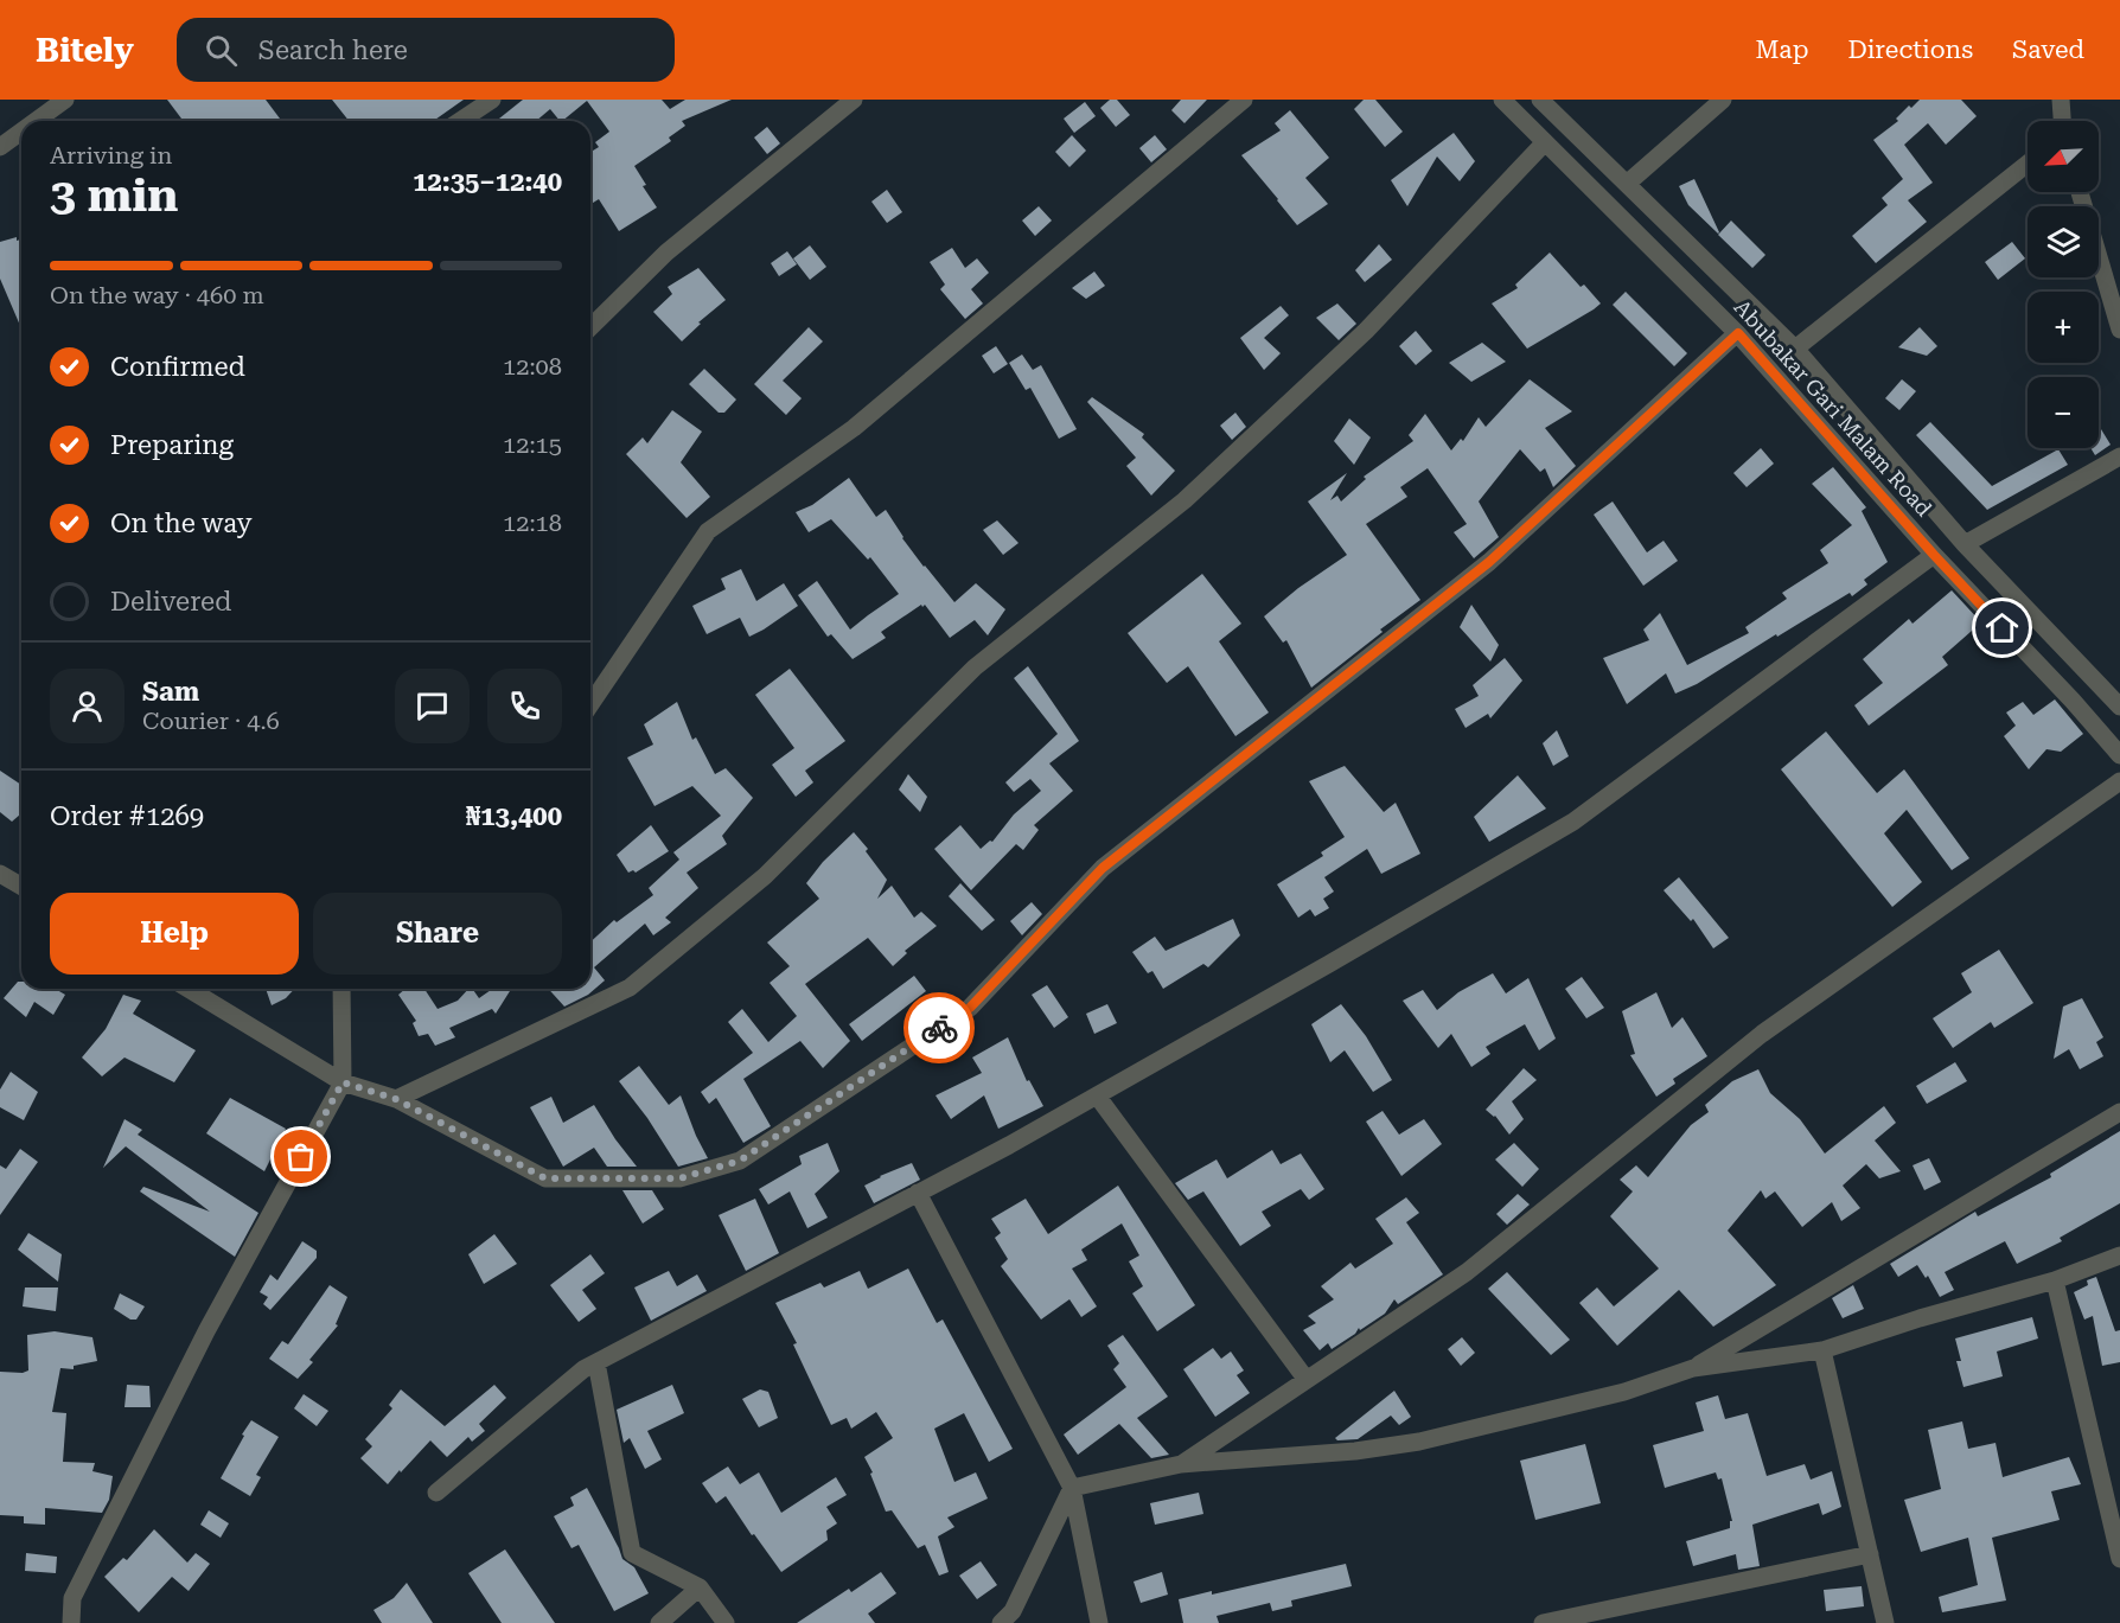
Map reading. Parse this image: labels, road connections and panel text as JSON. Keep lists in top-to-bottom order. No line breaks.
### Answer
{"streets":{"street":["Abubakar Gari Malam Road"]},"north":"bottom left","page":{"header":"Bitely","search":"Search here","nav":["Map","Directions","Saved"],"map_buttons":["+","−"],"heading":["3 min","Arriving in","12:35–12:40"],"panel":["Sam","Courier · 4.6","Order #1269","₦13,400"],"bar":"On the way · 460 m","list":[["Confirmed","12:08"],["Preparing","12:15"],["On the way","12:18"],"Delivered"],"buttons":["Help","Share"]}}
